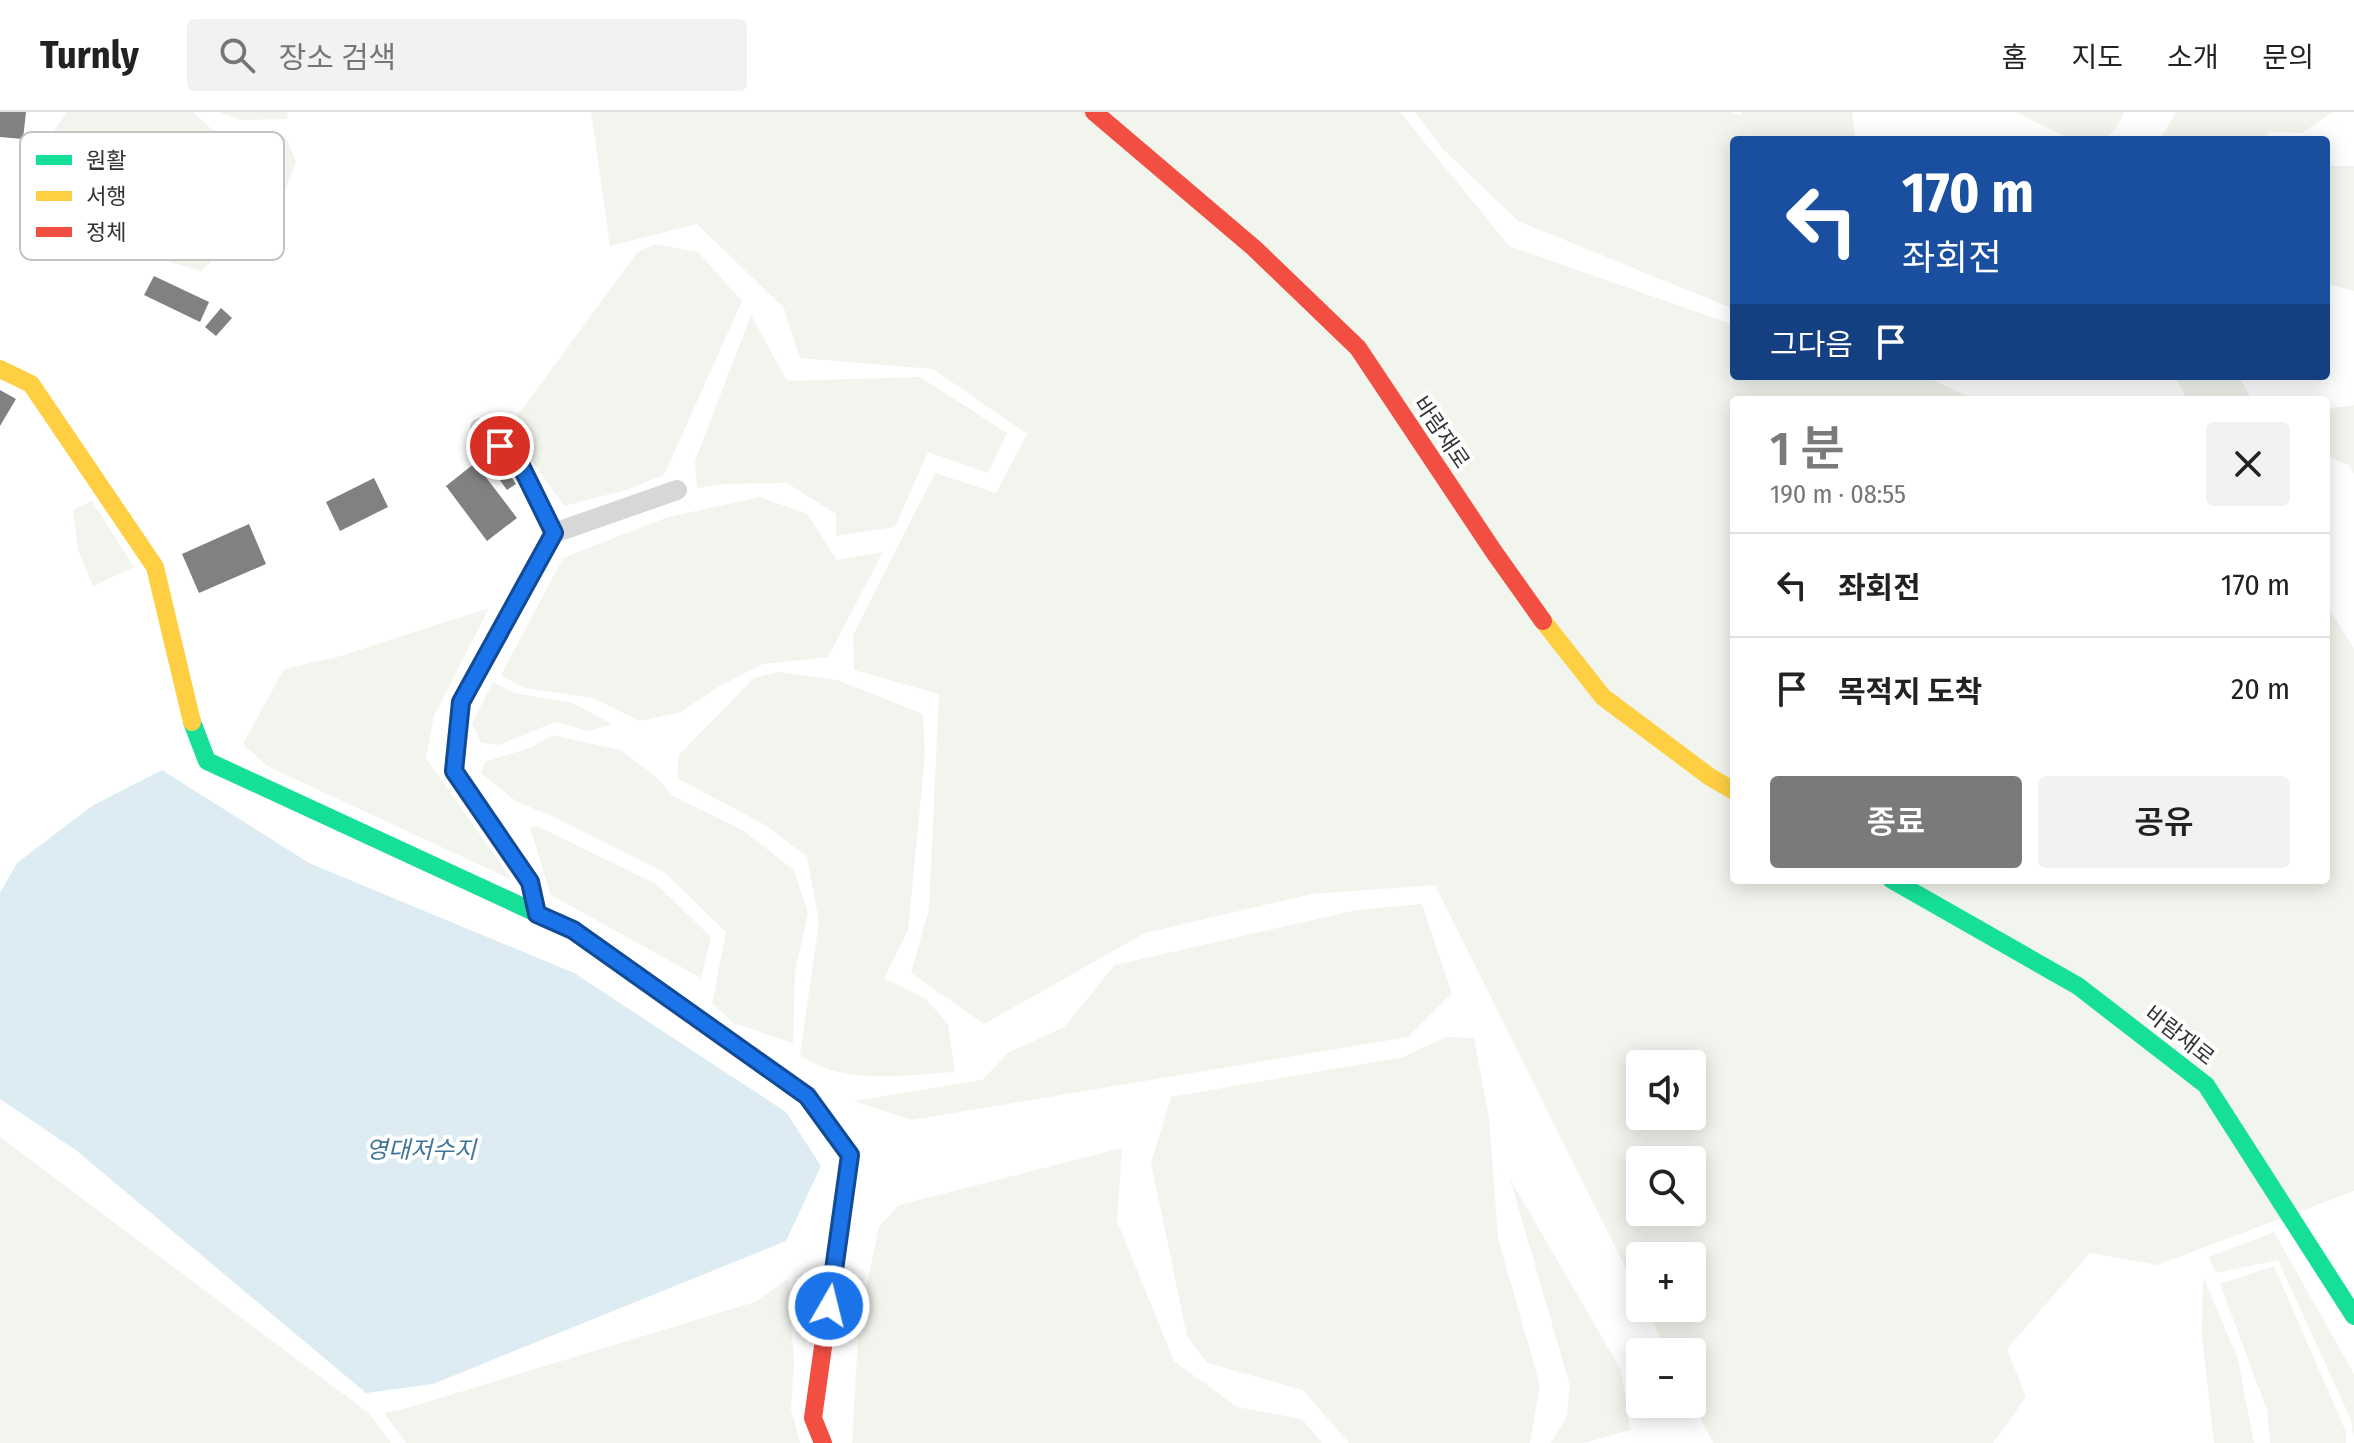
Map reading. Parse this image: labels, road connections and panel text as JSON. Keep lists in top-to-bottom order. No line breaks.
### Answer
{"streets":{"street":["바람재로"]},"water":["영대저수지"],"legend":["원활","서행","정체"],"page":{"header":"Turnly","search":"장소 검색","nav":["홈","지도","소개","문의"],"turn":["170 m","좌회전"],"then":"그다음","heading":["1 분","190 m · 08:55"],"list":[{"name":"좌회전","value":"170 m"},{"name":"목적지 도착","value":"20 m"}],"buttons":["종료","공유"],"map_buttons":["+","−"]}}
